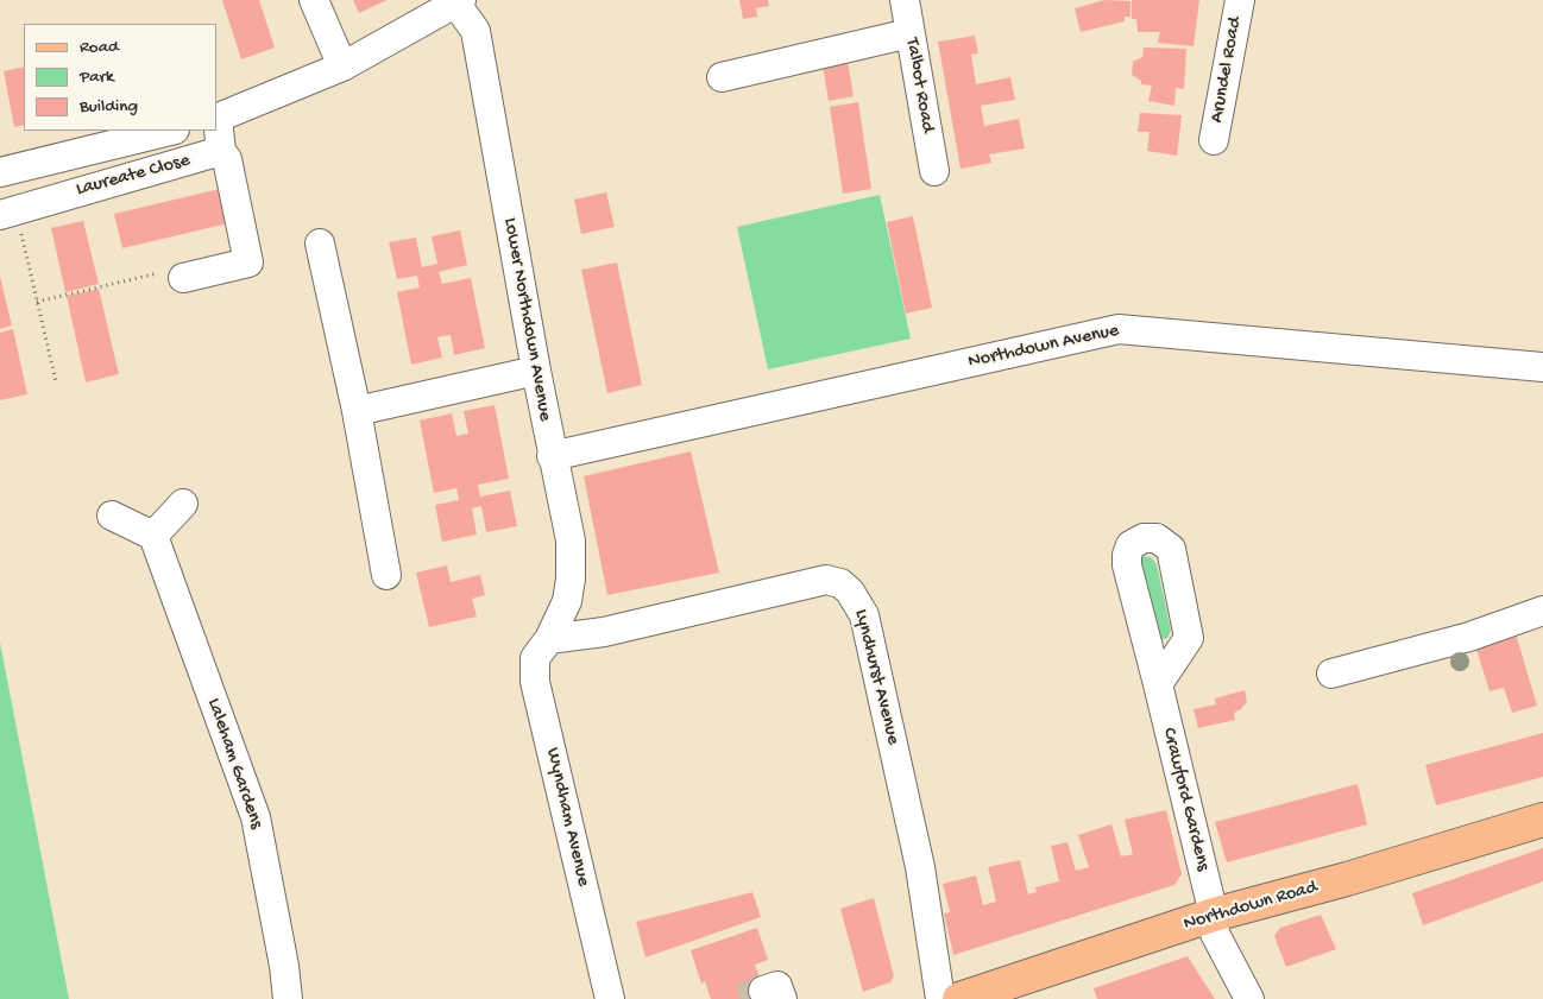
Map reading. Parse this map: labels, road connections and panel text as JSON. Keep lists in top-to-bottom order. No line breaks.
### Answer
{"streets":{"main road":["Northdown Road"],"street":["Arundel Road","Talbot Road","Laureate Close","Lower Northdown Avenue","Northdown Avenue","Lyndhurst Avenue","Laleham Gardens","Crawford Gardens","Wyndham Avenue"]},"crossings":[["Lower Northdown Avenue","Northdown Avenue"],["Lower Northdown Avenue","Lyndhurst Avenue"],["Lower Northdown Avenue","Wyndham Avenue"],["Lyndhurst Avenue","Wyndham Avenue"],["Crawford Gardens","Northdown Road"]],"legend":["Road","Park","Building"]}
